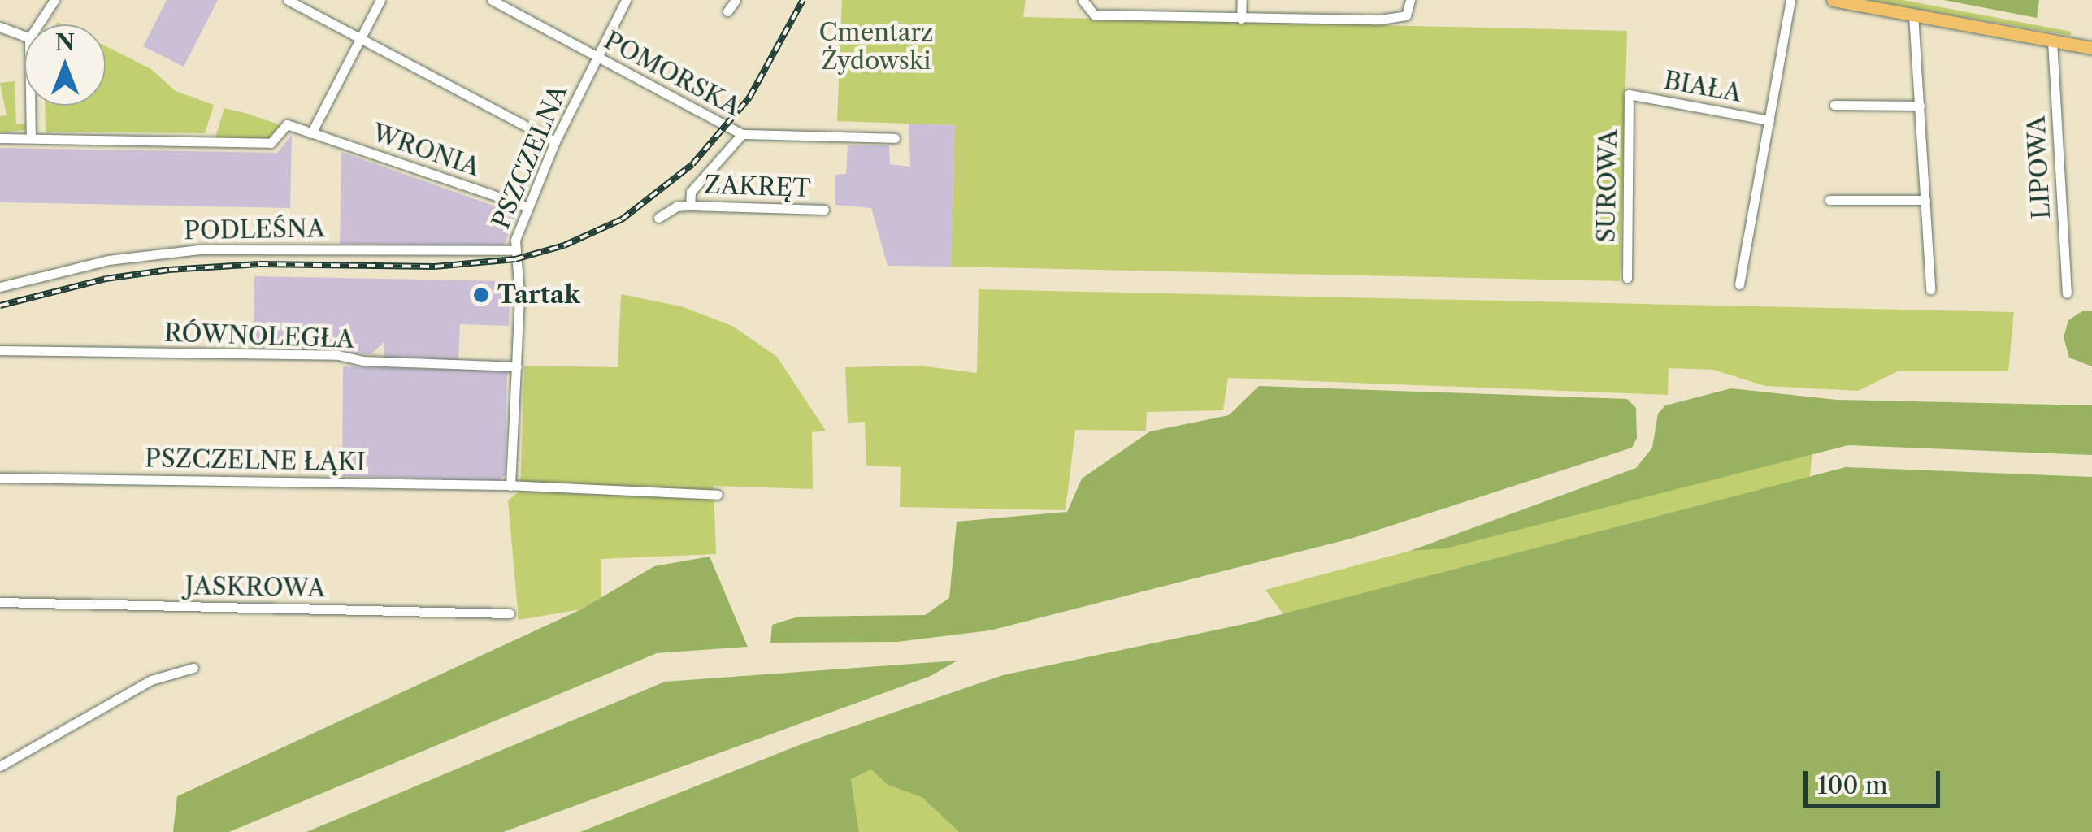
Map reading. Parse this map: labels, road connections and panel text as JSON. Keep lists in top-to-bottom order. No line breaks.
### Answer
{"streets":{"street":["POMORSKA","BIAŁA","WRONIA","PSZCZELNA","LIPOWA","SUROWA","ZAKRĘT","PODLEŚNA","RÓWNOLEGŁA","PSZCZELNE ŁĄKI","JASKROWA"]},"crossings":[["POMORSKA","PSZCZELNA"],["POMORSKA","ZAKRĘT"],["BIAŁA","SUROWA"],["WRONIA","PSZCZELNA"],["PSZCZELNA","PODLEŚNA"],["PSZCZELNA","RÓWNOLEGŁA"],["PSZCZELNA","PSZCZELNE ŁĄKI"]],"parks":["Cmentarz Żydowski"],"places":["Tartak"],"scale_bar":"100 m","north":"top"}
